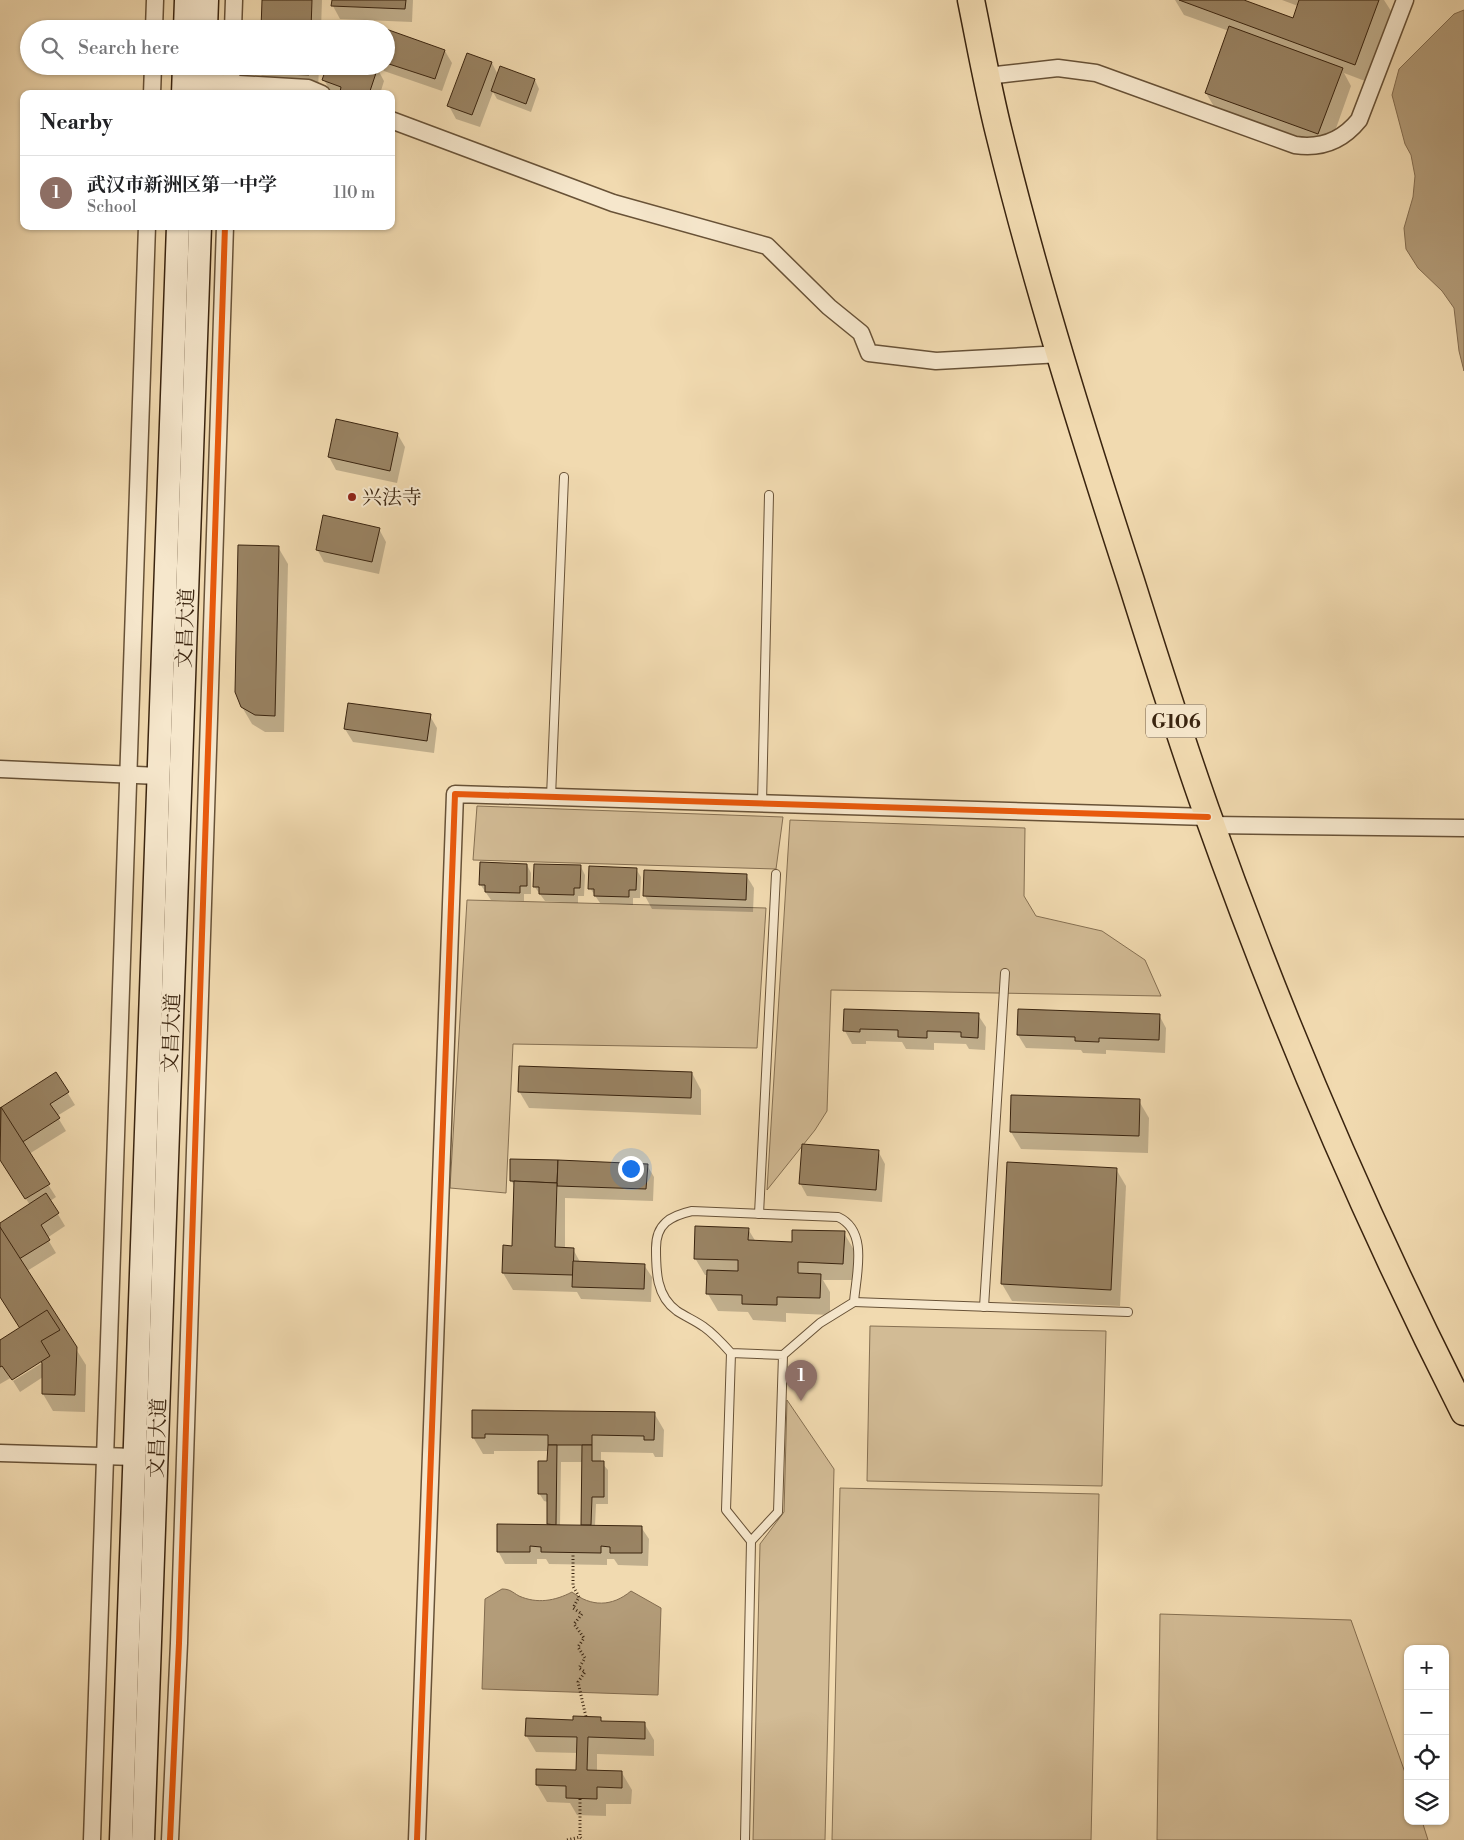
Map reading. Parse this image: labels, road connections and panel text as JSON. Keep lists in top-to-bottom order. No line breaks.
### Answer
{"streets":{"highway":["G106"],"main road":["文昌大道"]},"places":["兴法寺"],"page":{"search":"Search here","heading":"Nearby","list":[{"mark":"1","name":"武汉市新洲区第一中学","note":"School","value":"110 m"}],"pins":"1","map_buttons":["+","−"]}}
